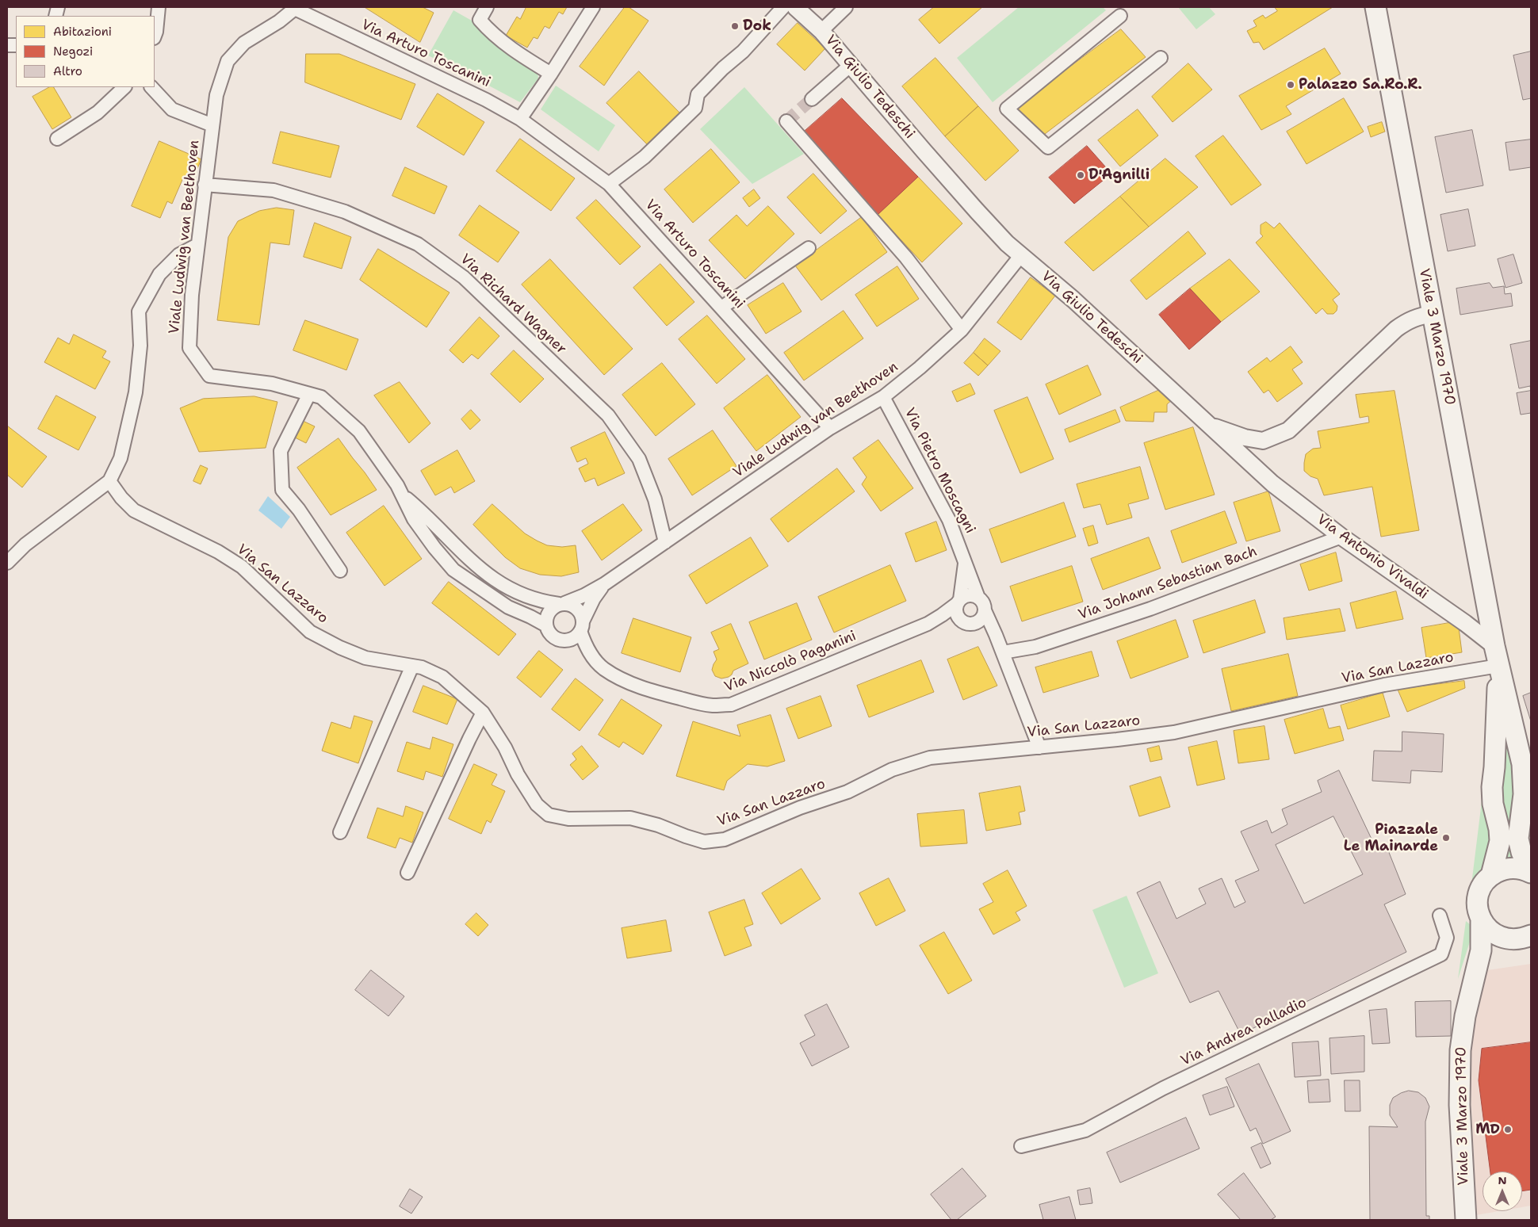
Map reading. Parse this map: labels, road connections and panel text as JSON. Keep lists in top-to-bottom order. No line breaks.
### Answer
{"streets":{"main road":["Viale 3 Marzo 1970"],"street":["Via Arturo Toscanini","Via Giulio Tedeschi","Viale Ludwig van Beethoven","Via Richard Wagner","Via Pietro Moscagni","Via Antonio Vivaldi","Via Johann Sebastian Bach","Via San Lazzaro","Via Niccolò Paganini","Via Andrea Palladio"]},"crossings":[["Via Arturo Toscanini","Viale Ludwig van Beethoven"],["Via Giulio Tedeschi","Viale Ludwig van Beethoven"],["Via Giulio Tedeschi","Via Antonio Vivaldi"],["Viale Ludwig van Beethoven","Via Richard Wagner"],["Viale Ludwig van Beethoven","Via Pietro Moscagni"],["Viale Ludwig van Beethoven","Via Niccolò Paganini"],["Viale 3 Marzo 1970","Via Antonio Vivaldi"],["Viale 3 Marzo 1970","Via San Lazzaro"],["Via Pietro Moscagni","Via Niccolò Paganini"],["Via Antonio Vivaldi","Via Johann Sebastian Bach"]],"places":["Dok","Palazzo Sa.Ro.R.","D'Agnilli","Piazzale Le Mainarde","MD"],"legend":["Abitazioni","Negozi","Altro"],"north":"top"}
